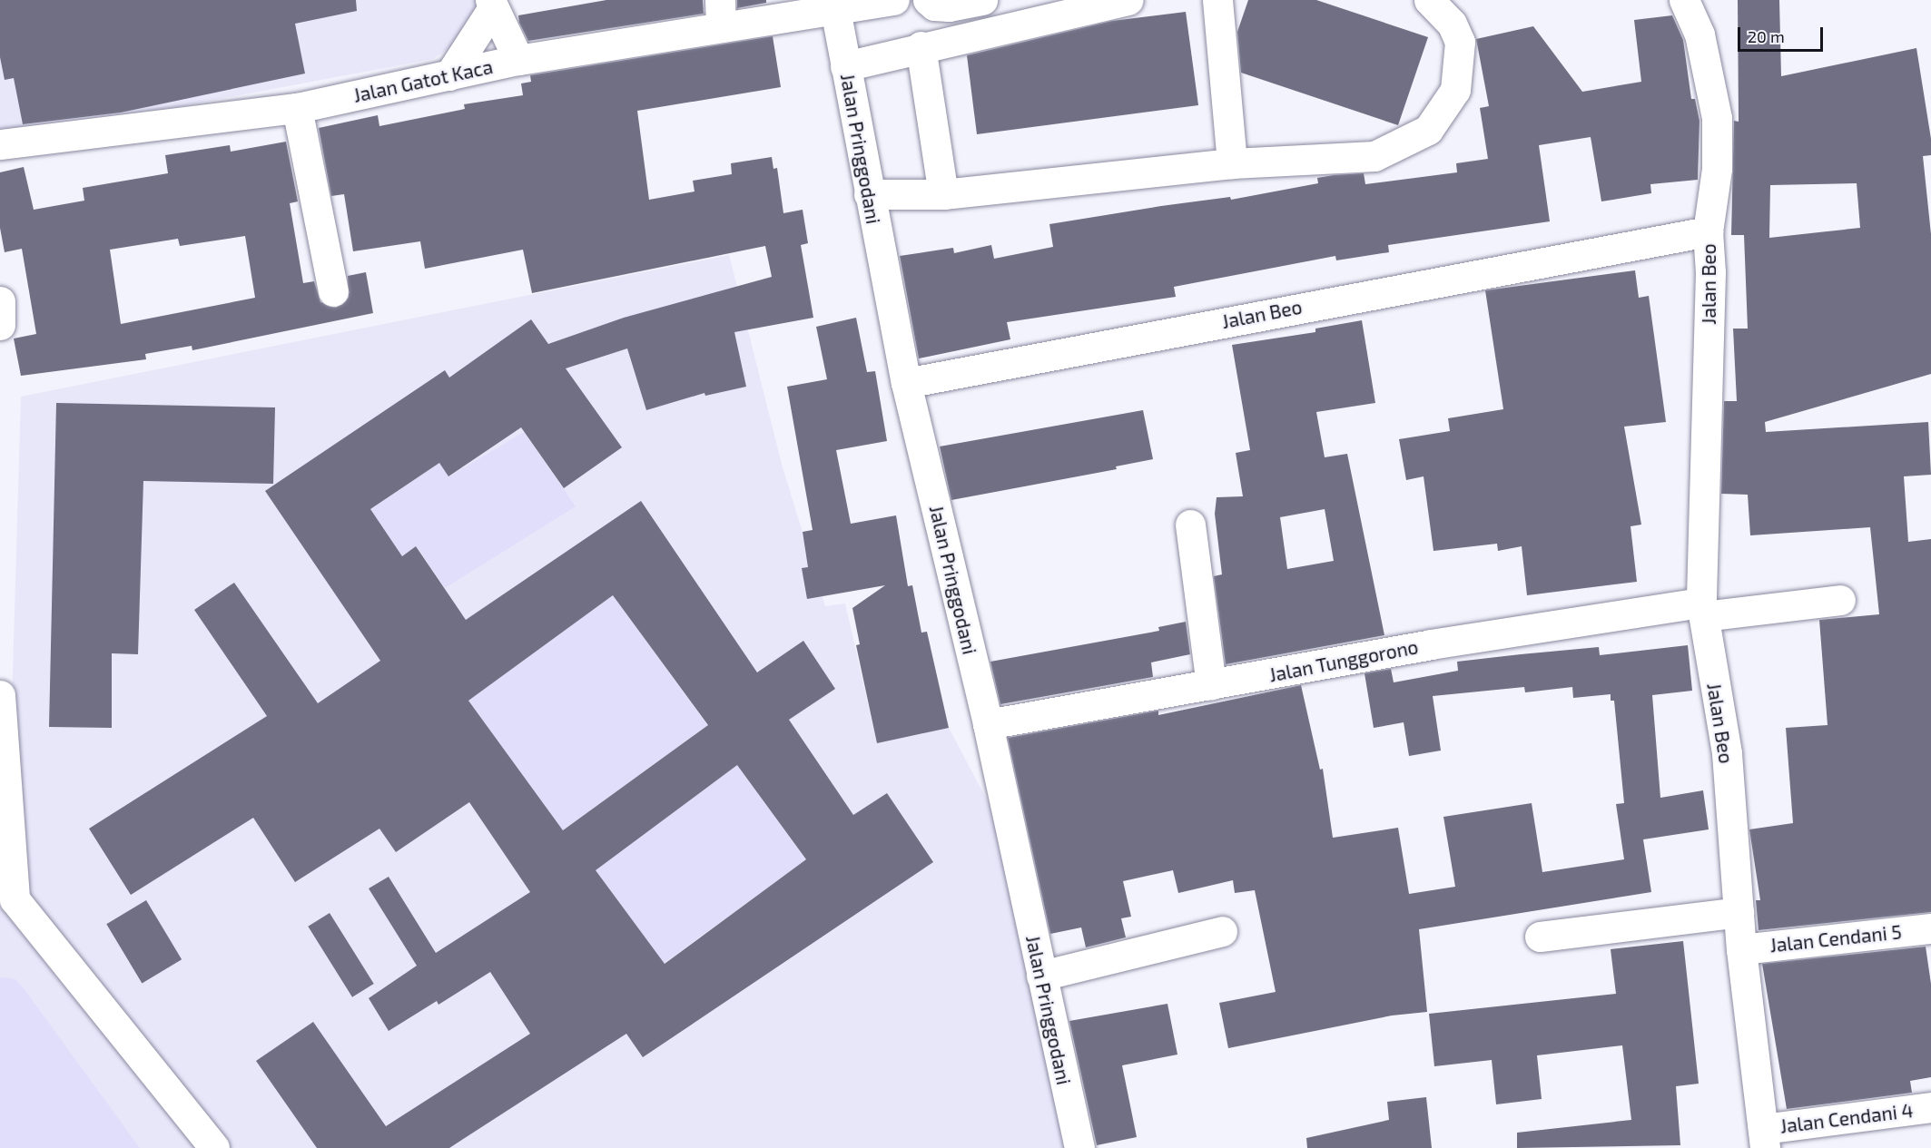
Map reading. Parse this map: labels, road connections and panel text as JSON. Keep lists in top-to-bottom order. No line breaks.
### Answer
{"streets":{"street":["Jalan Gatot Kaca","Jalan Pringgodani","Jalan Beo","Jalan Tunggorono","Jalan Cendani 5","Jalan Cendani 4"]},"crossings":[["Jalan Gatot Kaca","Jalan Pringgodani"],["Jalan Pringgodani","Jalan Beo"],["Jalan Pringgodani","Jalan Tunggorono"],["Jalan Beo","Jalan Tunggorono"],["Jalan Beo","Jalan Cendani 5"],["Jalan Beo","Jalan Cendani 4"]],"scale_bar":"20 m"}
